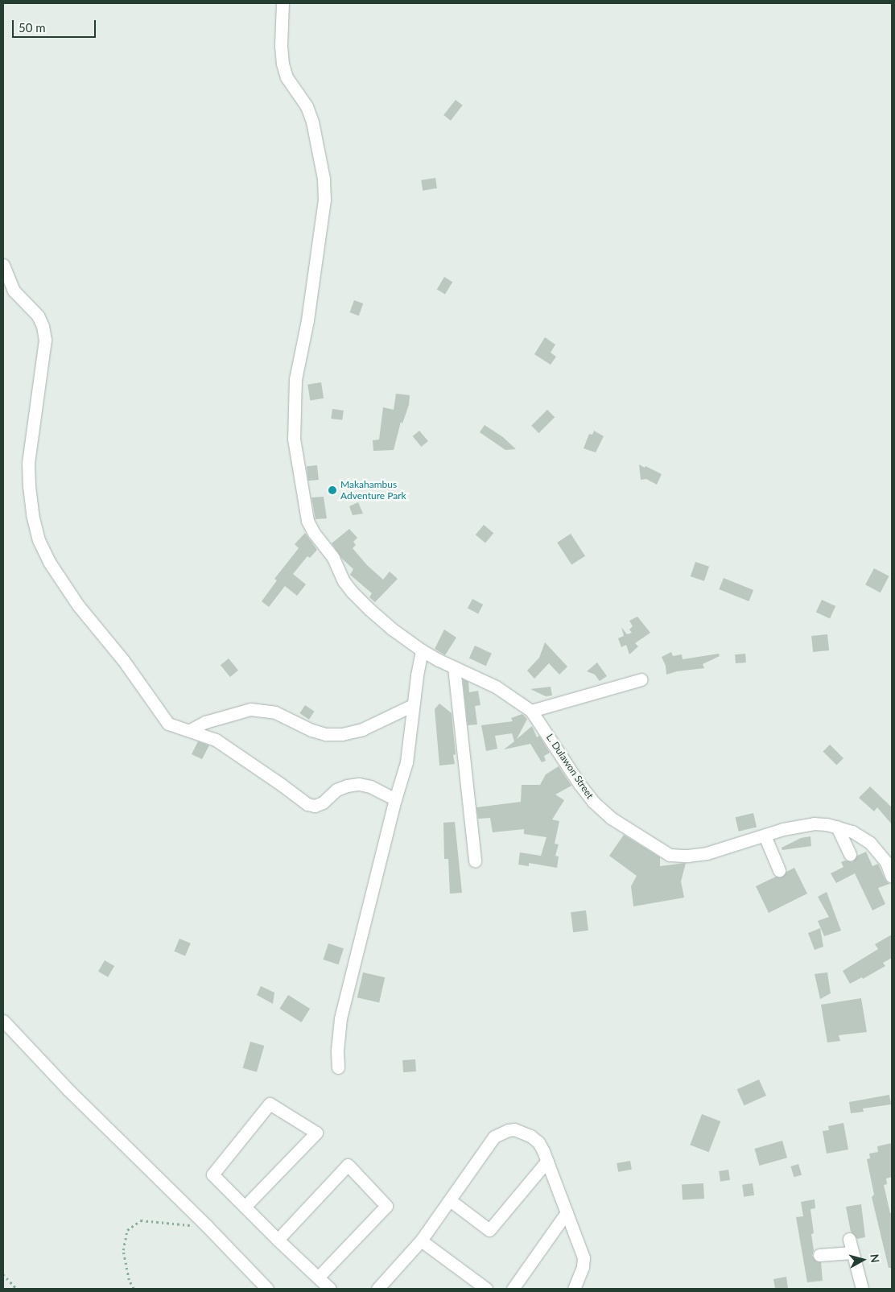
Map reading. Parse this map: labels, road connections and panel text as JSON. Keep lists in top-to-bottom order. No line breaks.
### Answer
{"streets":{"street":["L. Dulawon Street"]},"places":["Makahambus Adventure Park"],"scale_bar":"50 m","north":"right"}
